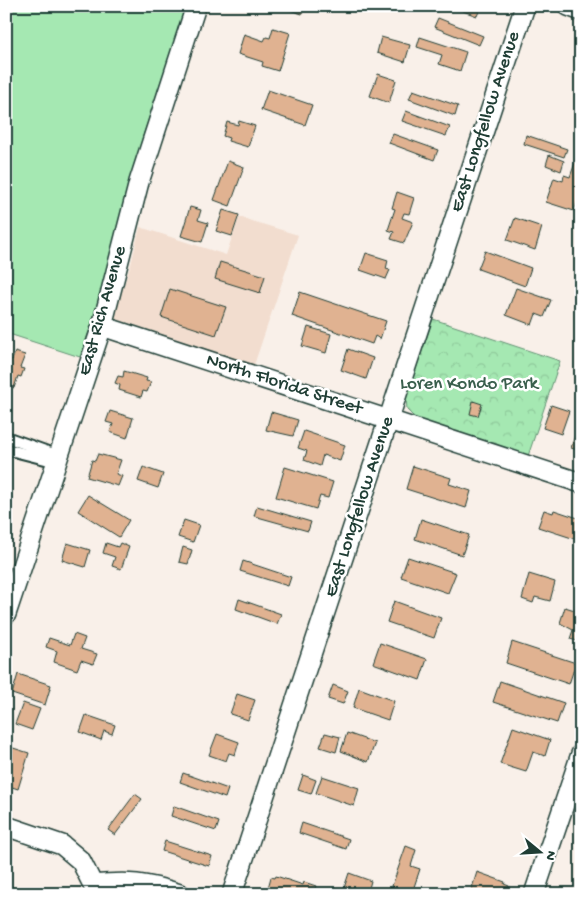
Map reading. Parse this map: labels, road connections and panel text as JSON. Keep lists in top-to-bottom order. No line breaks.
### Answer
{"streets":{"street":["East Longfellow Avenue","East Rich Avenue","North Florida Street"]},"crossings":[["East Longfellow Avenue","North Florida Street"],["East Rich Avenue","North Florida Street"]],"parks":["Loren Kondo Park"],"north":"right"}
